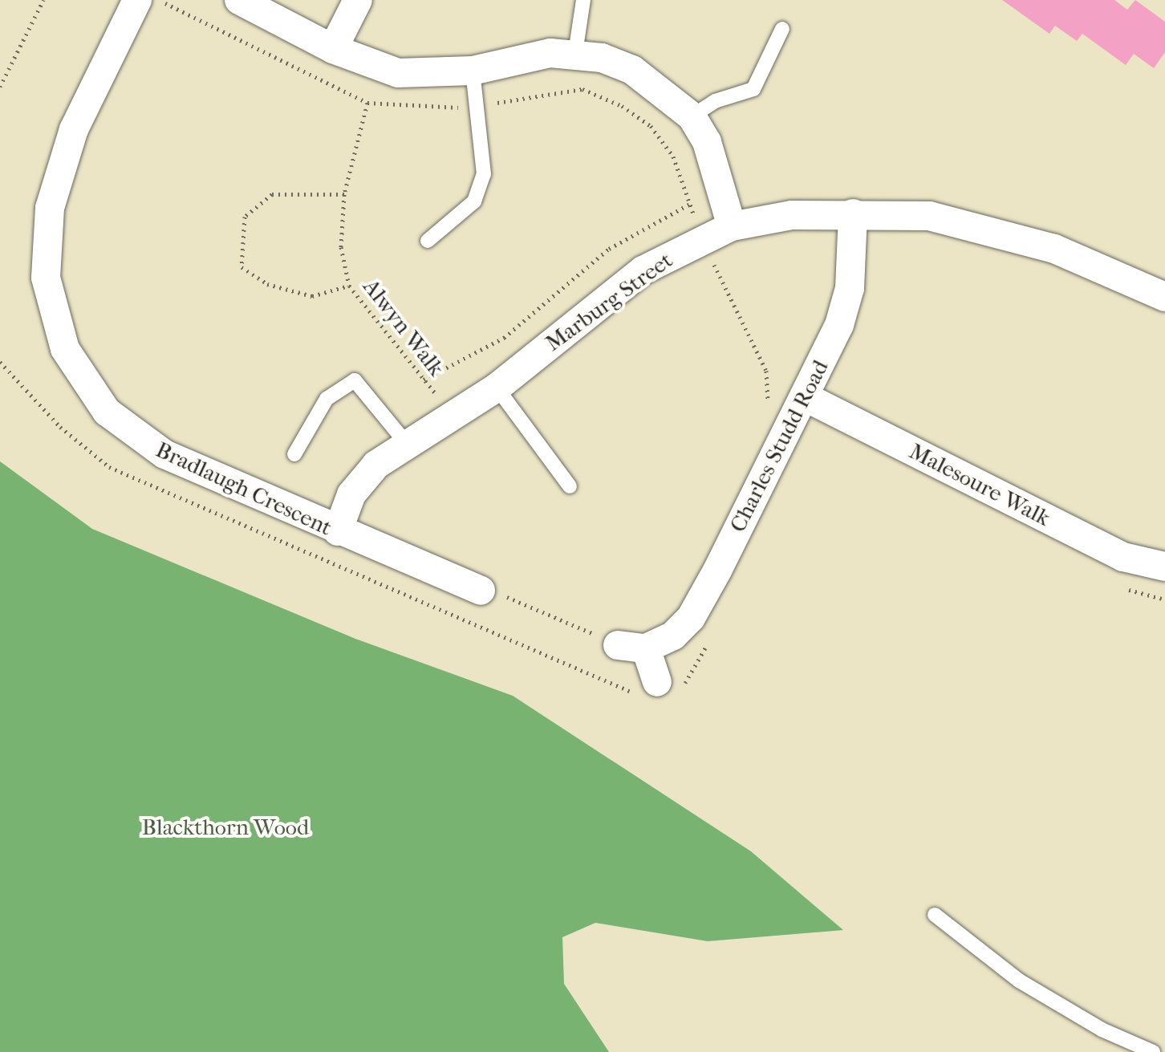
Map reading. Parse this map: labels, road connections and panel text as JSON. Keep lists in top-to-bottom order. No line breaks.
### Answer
{"streets":{"street":["Marburg Street","Charles Studd Road","Malesoure Walk","Bradlaugh Crescent"],"path":["Alwyn Walk"]},"crossings":[["Marburg Street","Alwyn Walk"],["Marburg Street","Charles Studd Road"],["Marburg Street","Bradlaugh Crescent"],["Charles Studd Road","Malesoure Walk"]],"parks":["Blackthorn Wood"]}
